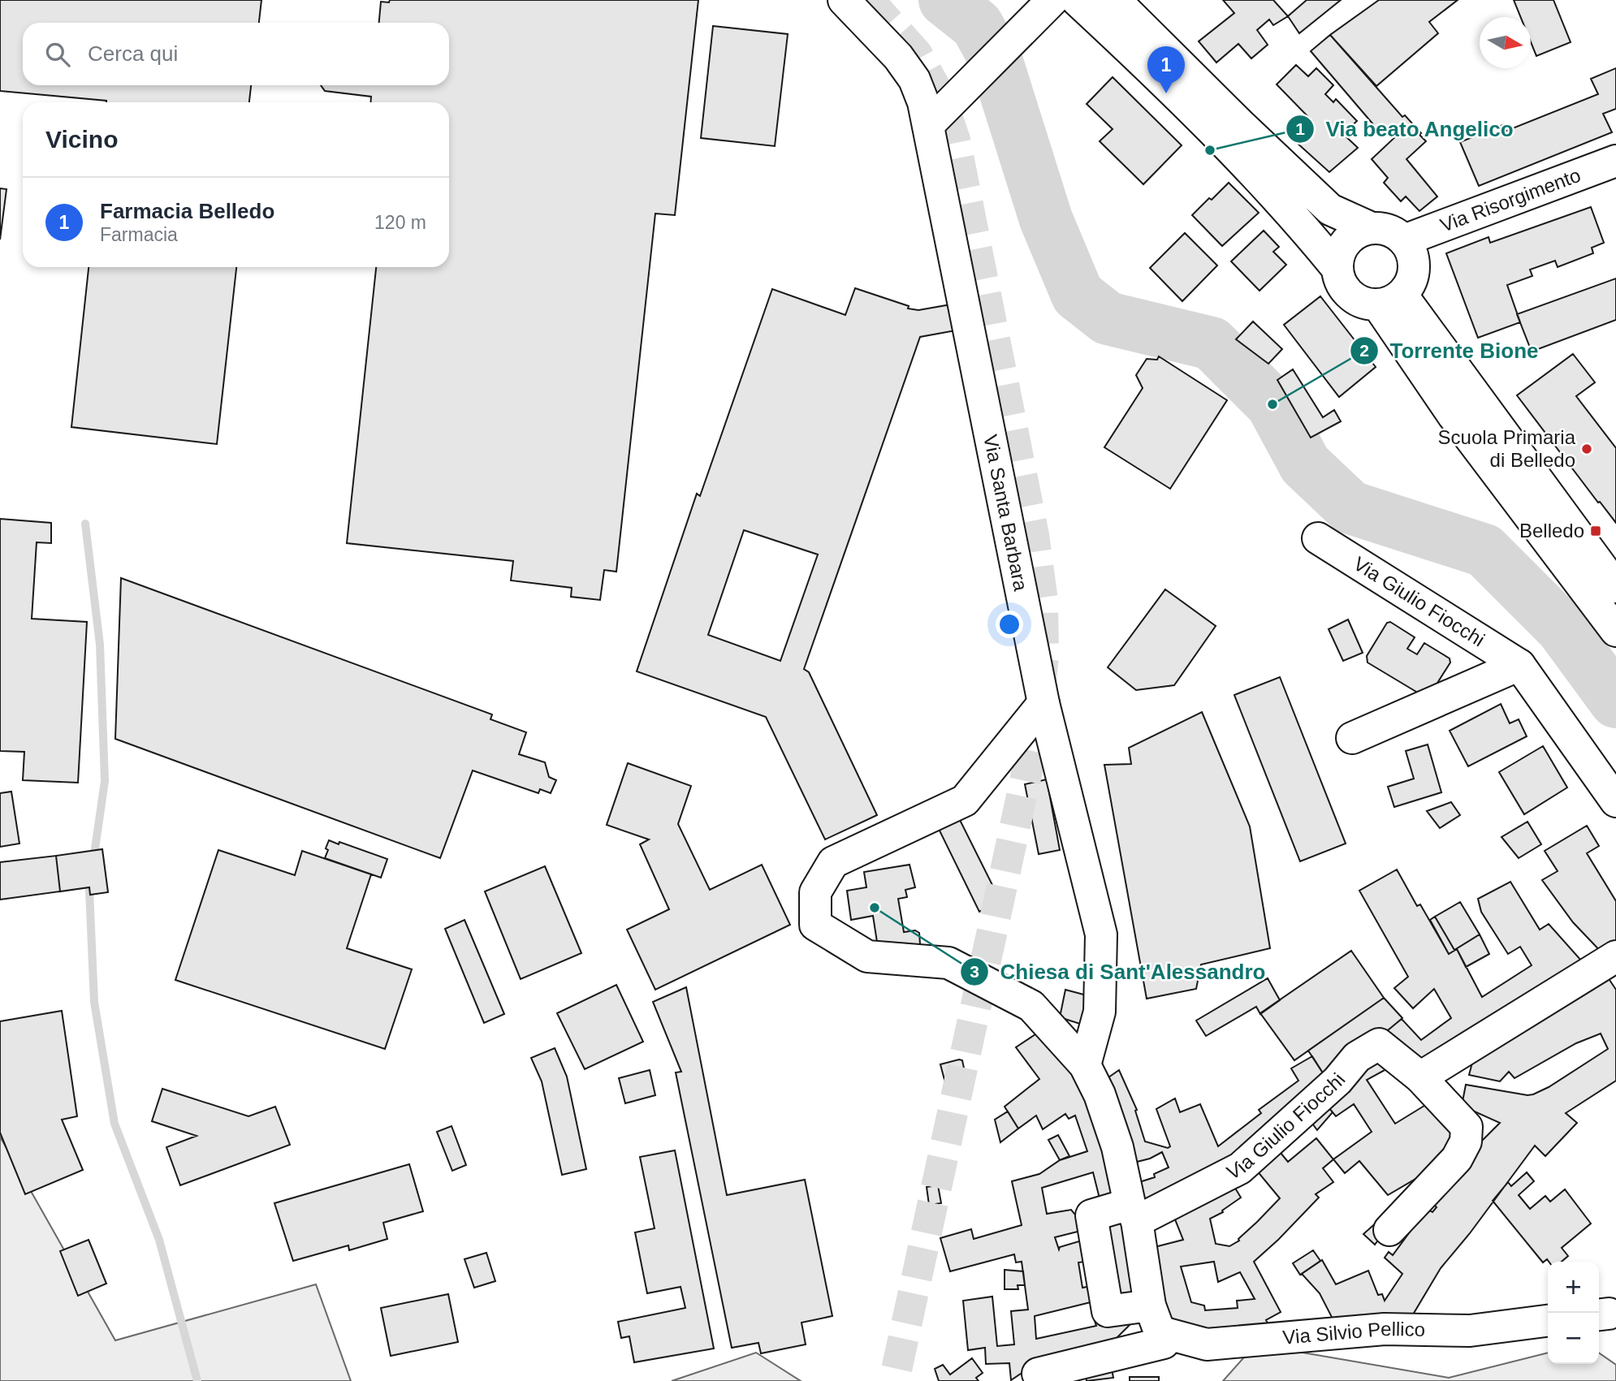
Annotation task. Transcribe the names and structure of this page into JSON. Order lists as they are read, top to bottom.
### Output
{
  "streets": {
    "street": [
      "Via Risorgimento",
      "Via Santa Barbara",
      "Via Giulio Fiocchi",
      "Via Silvio Pellico"
    ]
  },
  "crossings": [
    ["Via Giulio Fiocchi", "Via Silvio Pellico"]
  ],
  "places": {
    "other": [
      "Via beato Angelico",
      "Torrente Bione",
      "Scuola Primaria di Belledo",
      "Chiesa di Sant'Alessandro"
    ],
    "transit": ["Belledo"]
  },
  "north": "right",
  "page": {
    "search": "Cerca qui",
    "pins": "1",
    "heading": "Vicino",
    "list": [
      {
        "mark": "1",
        "name": "Farmacia Belledo",
        "note": "Farmacia",
        "value": "120 m"
      }
    ],
    "map_buttons": ["+", "−"]
  }
}
